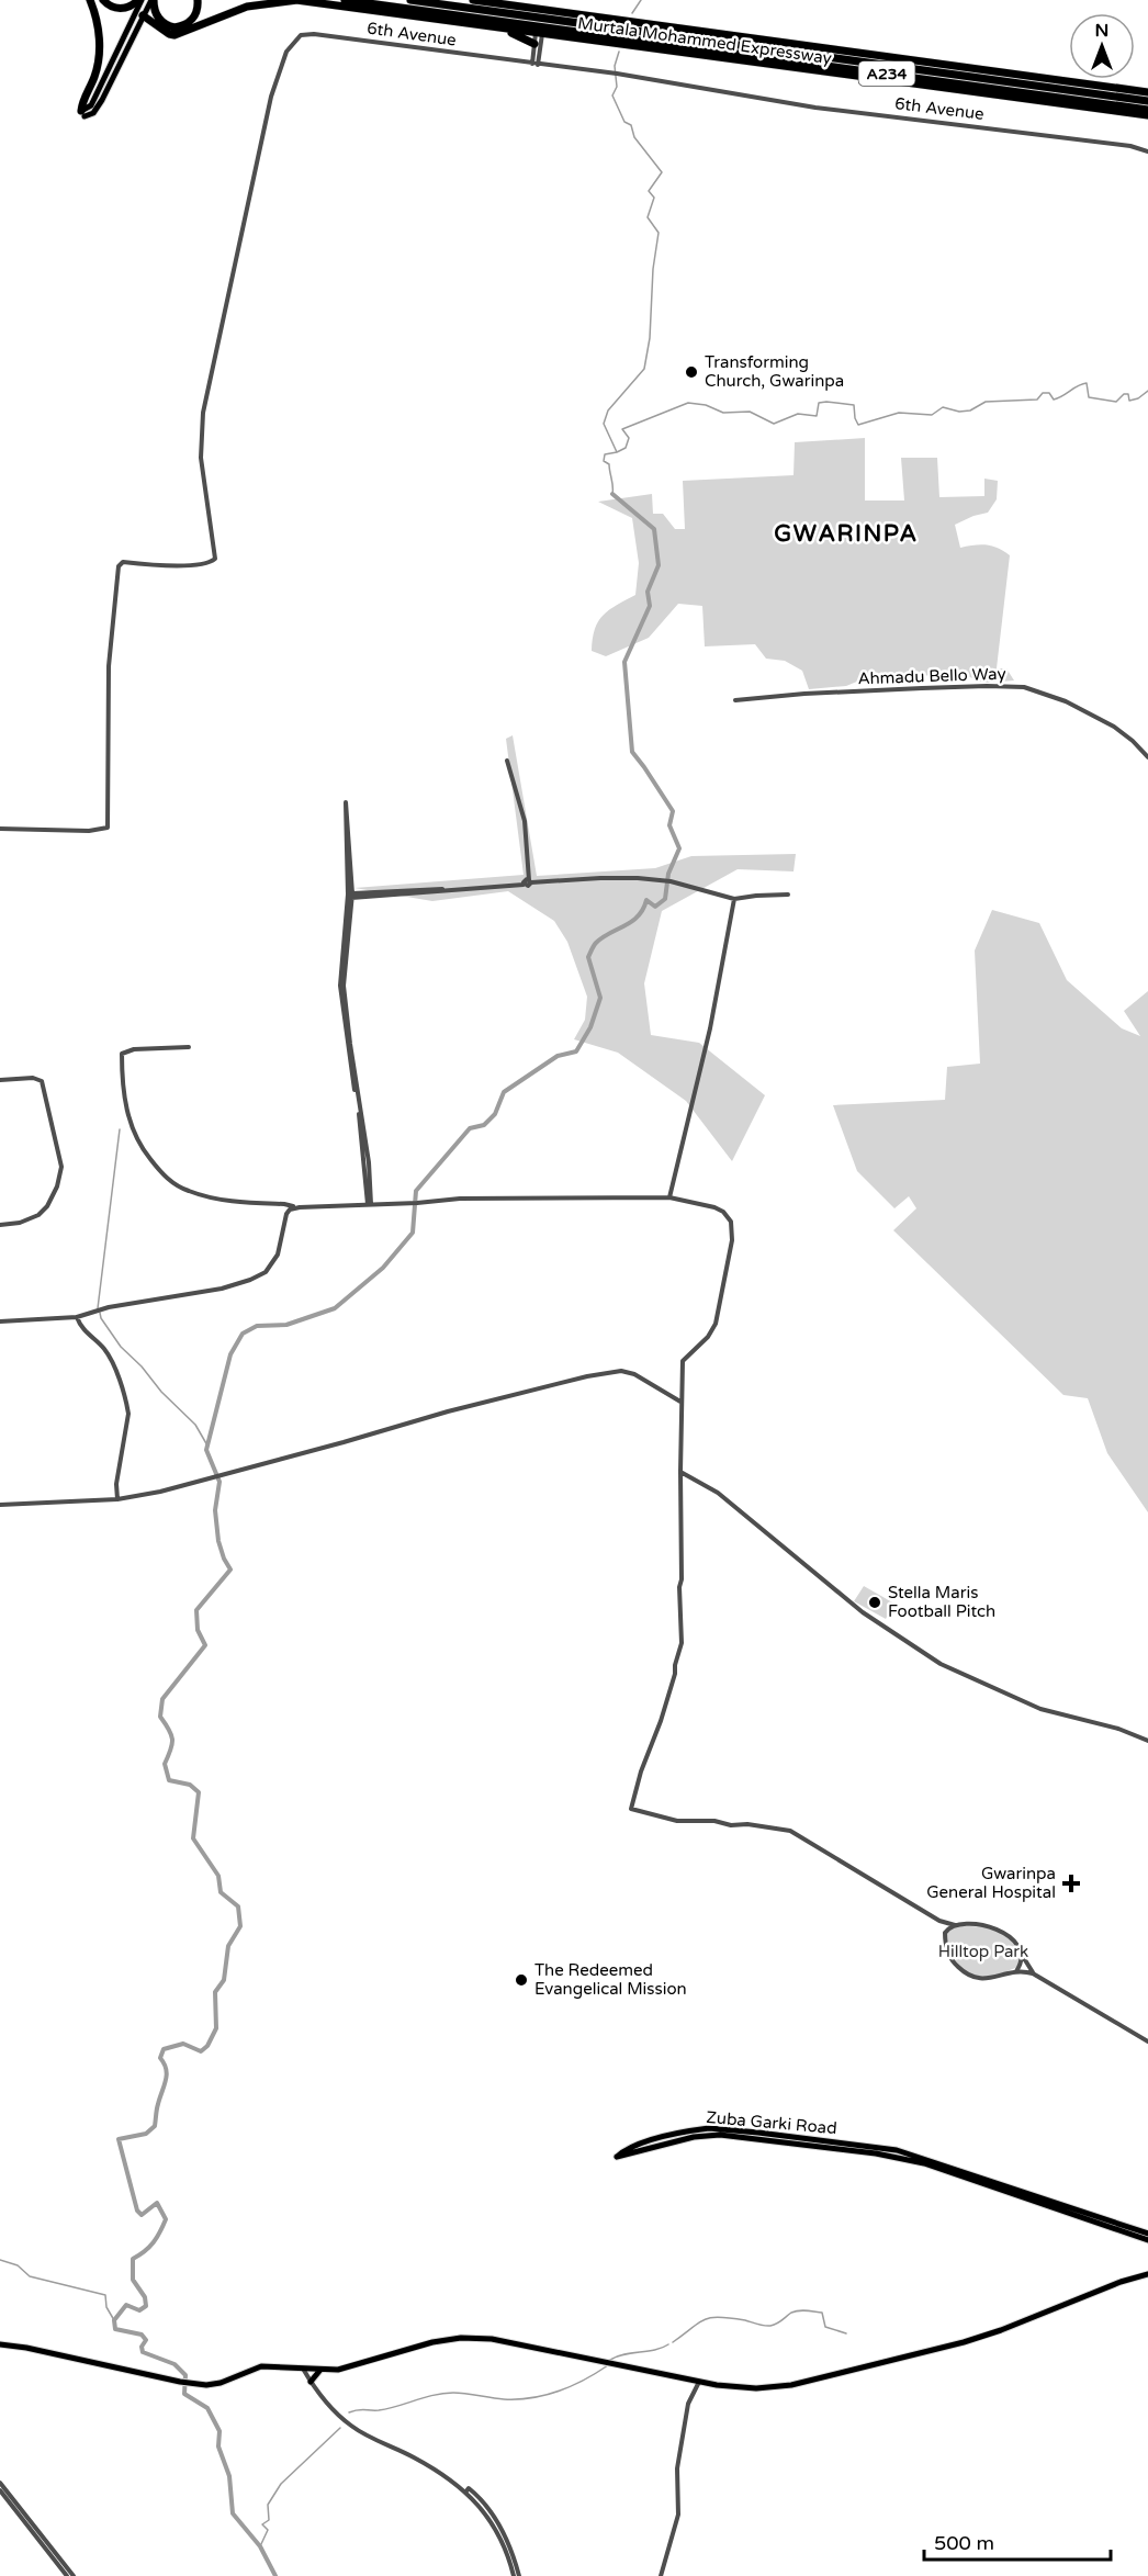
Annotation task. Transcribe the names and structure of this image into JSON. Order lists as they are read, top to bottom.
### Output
{
  "streets": {
    "highway": ["Murtala Mohammed Expressway", "A234"],
    "main road": ["Zuba Garki Road"],
    "street": ["6th Avenue", "Ahmadu Bello Way"]
  },
  "districts": ["GWARINPA"],
  "parks": ["Hilltop Park"],
  "places": {
    "other": ["Transforming Church, Gwarinpa", "Stella Maris Football Pitch", "The Redeemed Evangelical Mission"],
    "health": ["Gwarinpa General Hospital"]
  },
  "scale_bar": "500 m",
  "north": "top"
}
